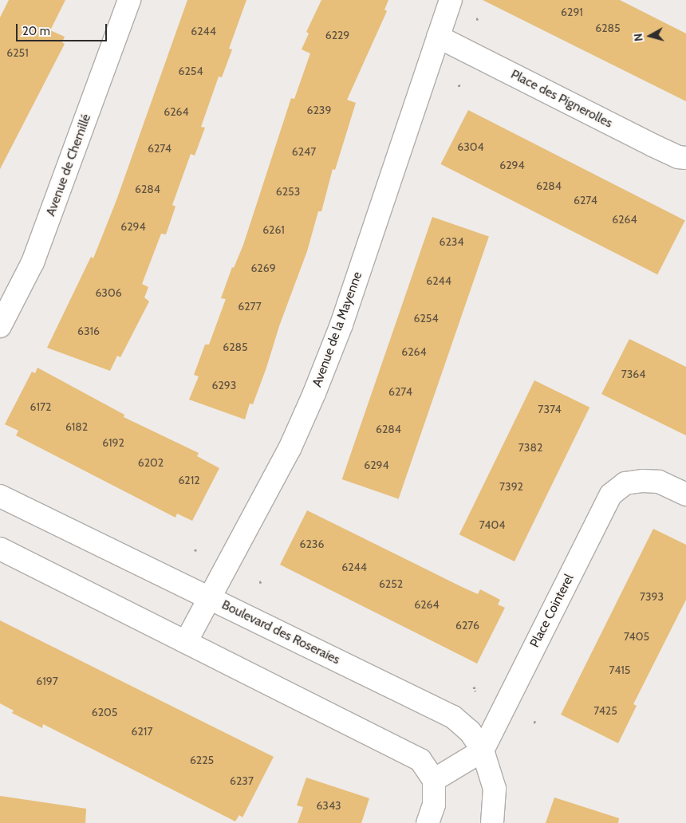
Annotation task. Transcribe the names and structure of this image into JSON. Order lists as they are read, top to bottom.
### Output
{
  "streets": {
    "street": [
      "Place des Pignerolles",
      "Avenue de Chemillé",
      "Avenue de la Mayenne",
      "Place Cointerel",
      "Boulevard des Roseraies"
    ]
  },
  "crossings": [
    ["Place des Pignerolles", "Avenue de la Mayenne"],
    ["Avenue de la Mayenne", "Boulevard des Roseraies"],
    ["Place Cointerel", "Boulevard des Roseraies"]
  ],
  "house_numbers": [
    "6291",
    "6285",
    "6244",
    "6229",
    "6251",
    "6254",
    "6239",
    "6264",
    "6304",
    "6274",
    "6247",
    "6294",
    "6284",
    "6284",
    "6253",
    "6274",
    "6264",
    "6294",
    "6261",
    "6234",
    "6269",
    "6244",
    "6306",
    "6277",
    "6254",
    "6316",
    "6285",
    "6264",
    "7364",
    "6293",
    "6274",
    "6172",
    "7374",
    "6182",
    "6284",
    "6192",
    "7382",
    "6202",
    "6294",
    "6212",
    "7392",
    "7404",
    "6236",
    "6244",
    "6252",
    "7393",
    "6264",
    "6276",
    "7405",
    "7415",
    "6197",
    "7425",
    "6205",
    "6217",
    "6225",
    "6237",
    "6343"
  ],
  "scale_bar": "20 m",
  "north": "left"
}
